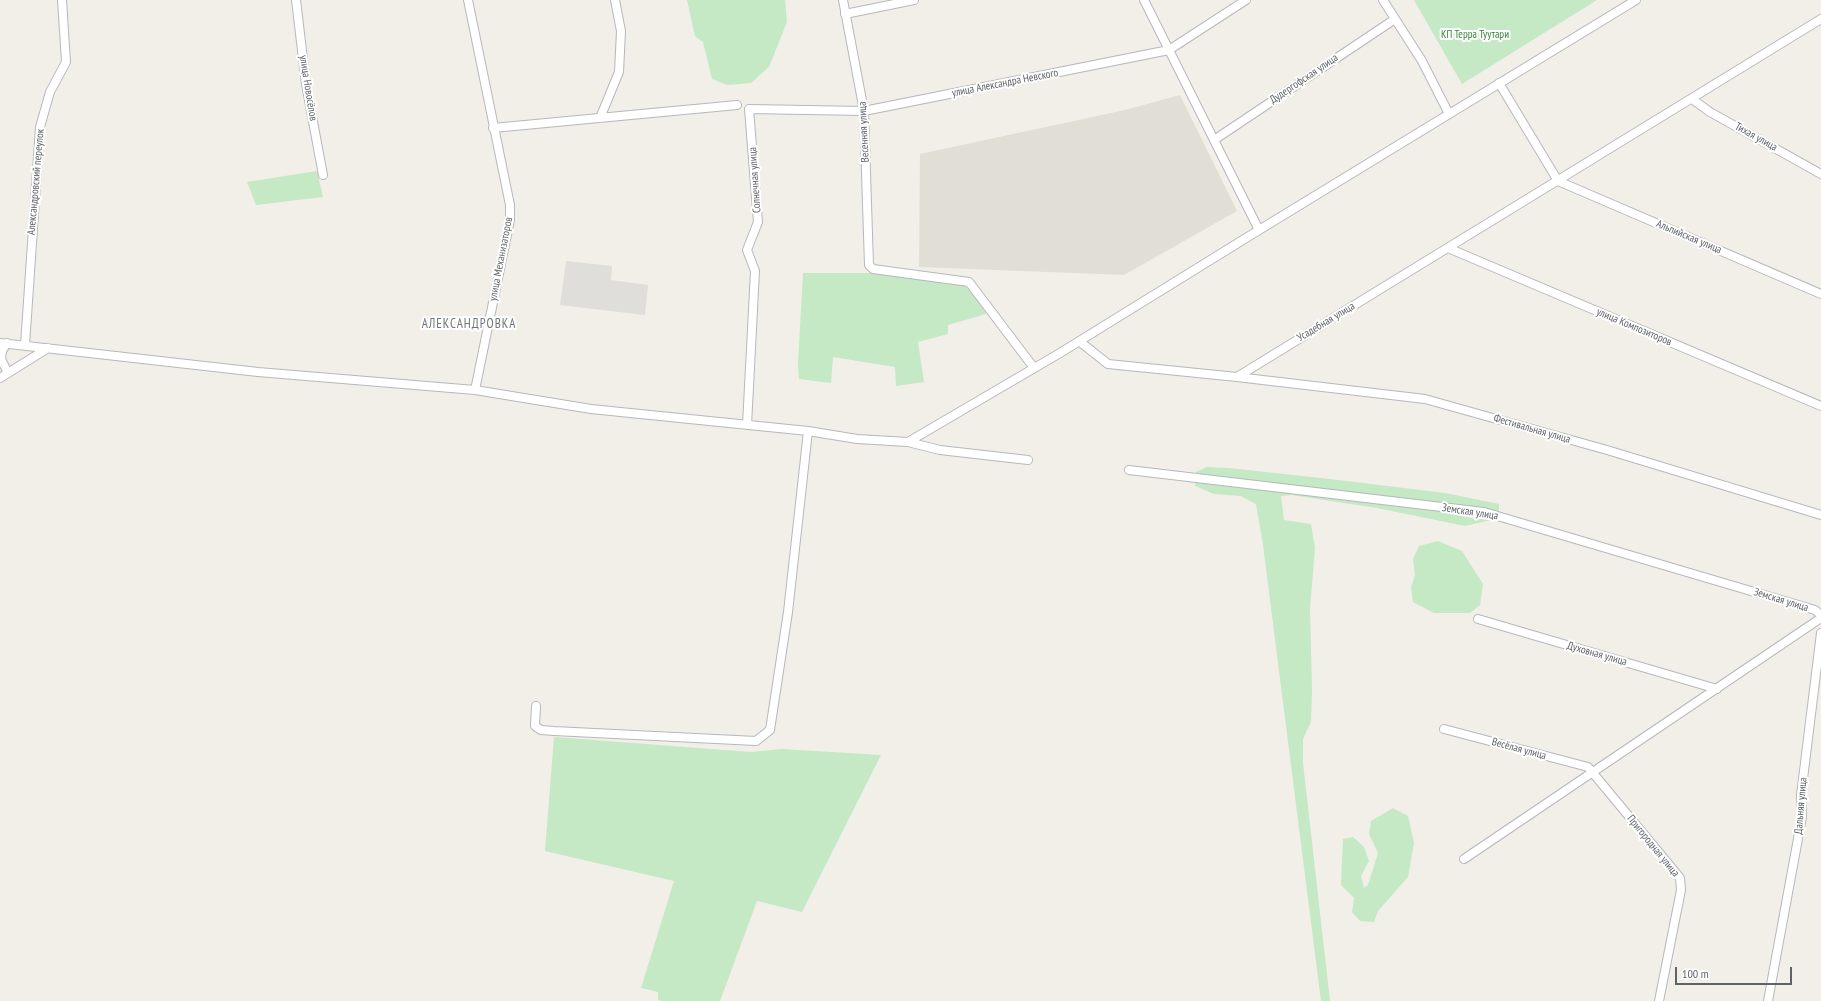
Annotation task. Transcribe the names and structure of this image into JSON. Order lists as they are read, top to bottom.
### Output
{
  "streets": {
    "street": [
      "Дудергофская улица",
      "улица Александра Невского",
      "улица Новосёлов",
      "Весенняя улица",
      "Тихая улица",
      "Солнечная улица",
      "Александровский переулок",
      "Альпийская улица",
      "улица Механизаторов",
      "Усадебная улица",
      "улица Композиторов",
      "Фестивальная улица",
      "Земская улица",
      "Духовная улица",
      "Весёлая улица",
      "Дальняя улица",
      "Пригородная улица"
    ]
  },
  "crossings": [
    ["улица Александра Невского", "Весенняя улица"],
    ["улица Александра Невского", "Солнечная улица"],
    ["Тихая улица", "Усадебная улица"],
    ["Альпийская улица", "Усадебная улица"],
    ["Усадебная улица", "улица Композиторов"],
    ["Усадебная улица", "Фестивальная улица"],
    ["Весёлая улица", "Пригородная улица"]
  ],
  "districts": ["АЛЕКСАНДРОВКА"],
  "parks": ["КП Терра Туутари"],
  "scale_bar": "100 m"
}
